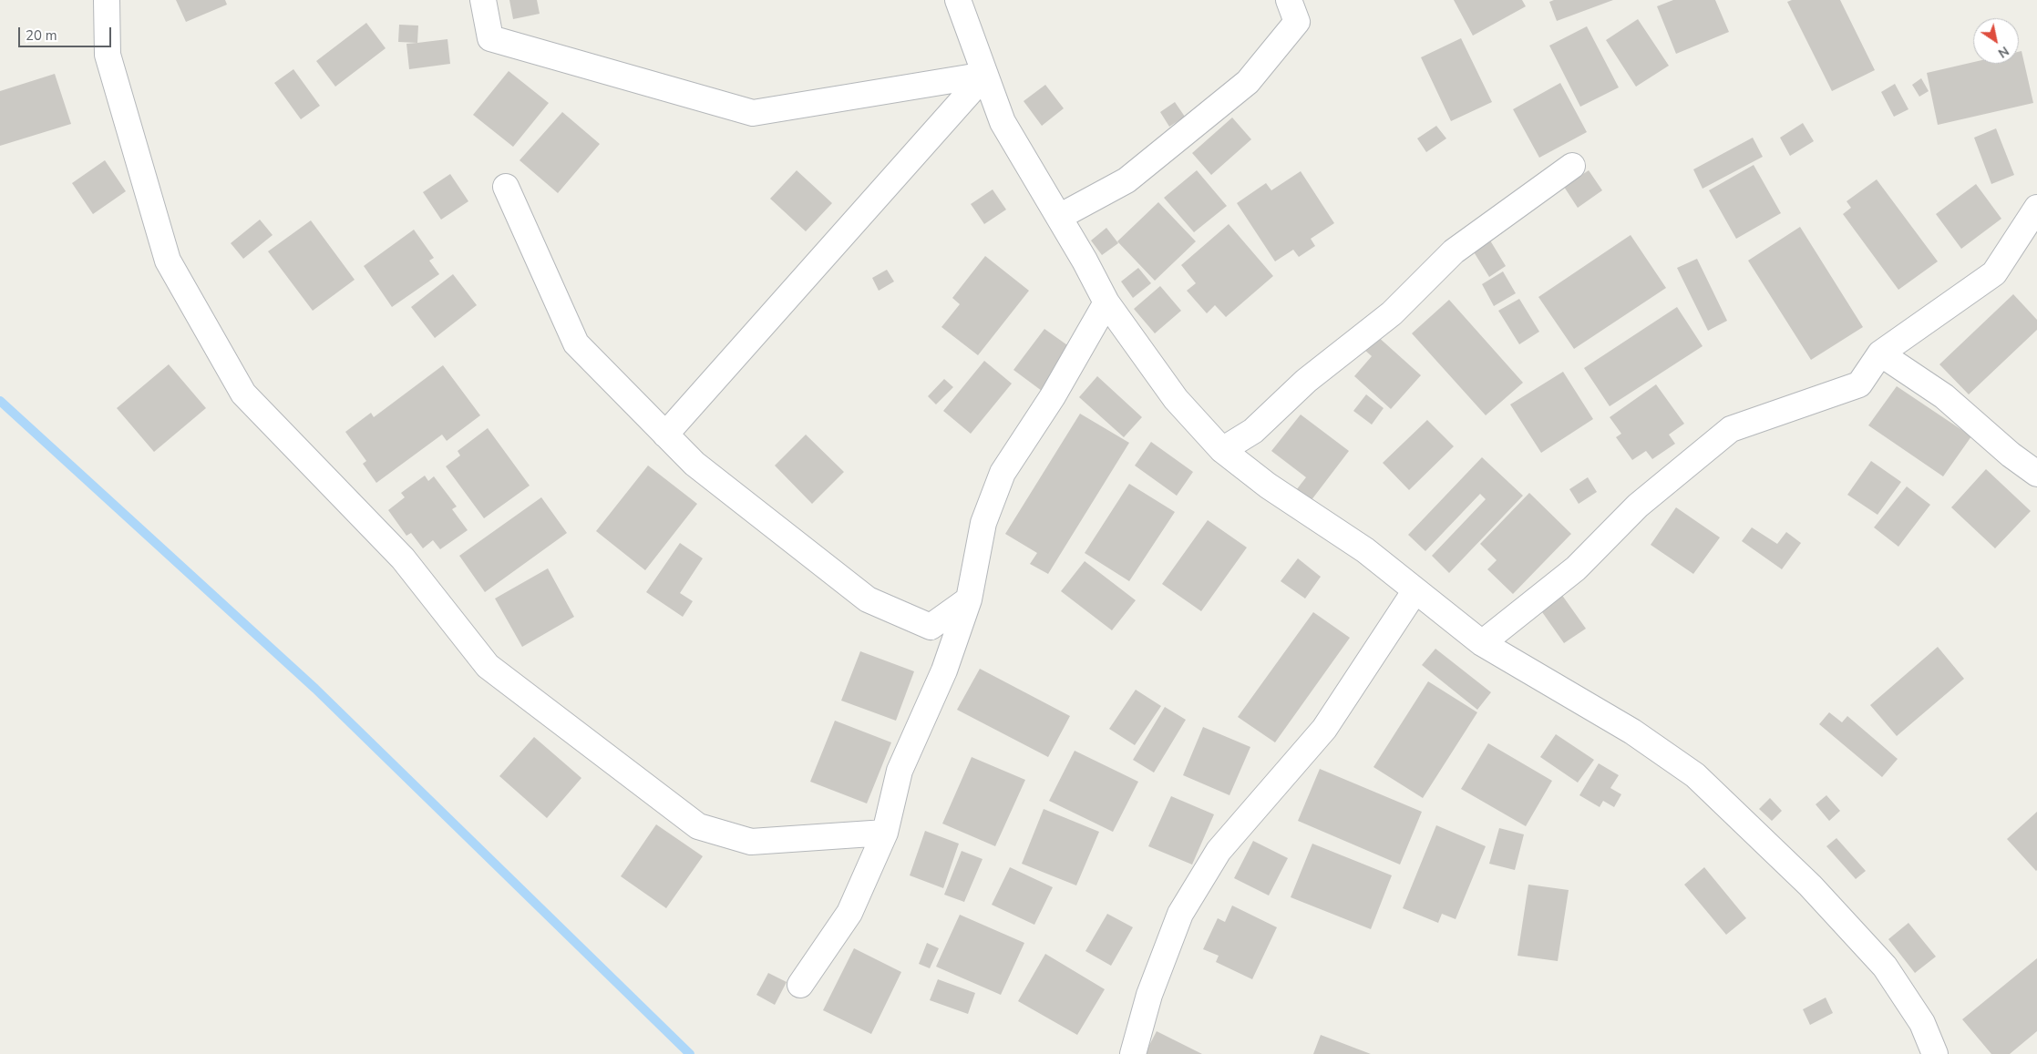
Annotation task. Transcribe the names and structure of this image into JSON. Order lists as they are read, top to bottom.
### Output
{
  "scale_bar": "20 m",
  "north": "bottom right"
}
